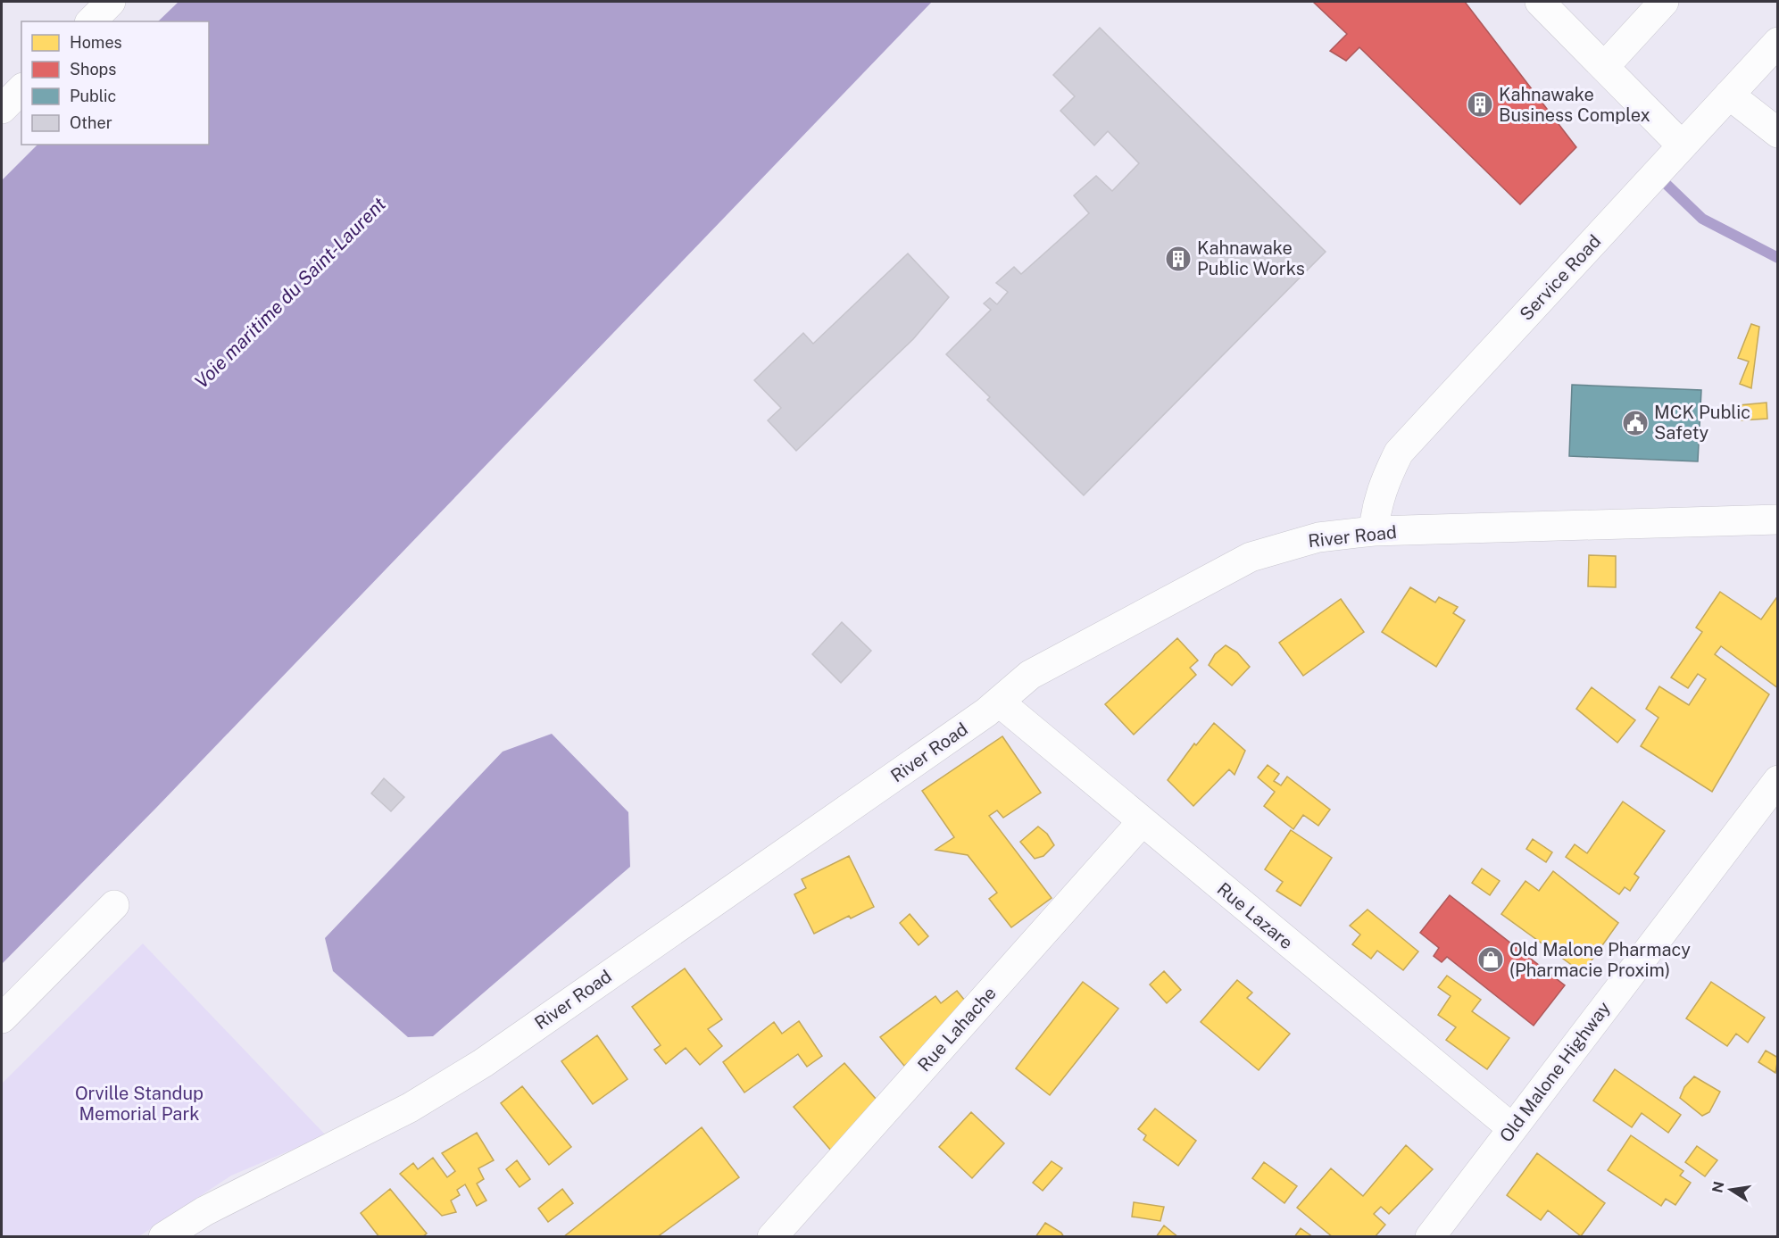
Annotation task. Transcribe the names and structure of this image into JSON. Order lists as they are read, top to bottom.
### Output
{
  "streets": {
    "street": [
      "Service Road",
      "River Road",
      "Rue Lazare",
      "Rue Lahache",
      "Old Malone Highway"
    ]
  },
  "crossings": [
    ["Service Road", "River Road"],
    ["River Road", "Rue Lazare"],
    ["Rue Lazare", "Rue Lahache"],
    ["Rue Lazare", "Old Malone Highway"]
  ],
  "water": ["Voie maritime du Saint-Laurent"],
  "parks": ["Orville Standup Memorial Park"],
  "places": {
    "building": ["Kahnawake Business Complex", "Kahnawake Public Works"],
    "public building": ["MCK Public Safety"],
    "shop": ["Old Malone Pharmacy (Pharmacie Proxim)"]
  },
  "legend": [
    "Homes",
    "Shops",
    "Public",
    "Other"
  ],
  "north": "left"
}
